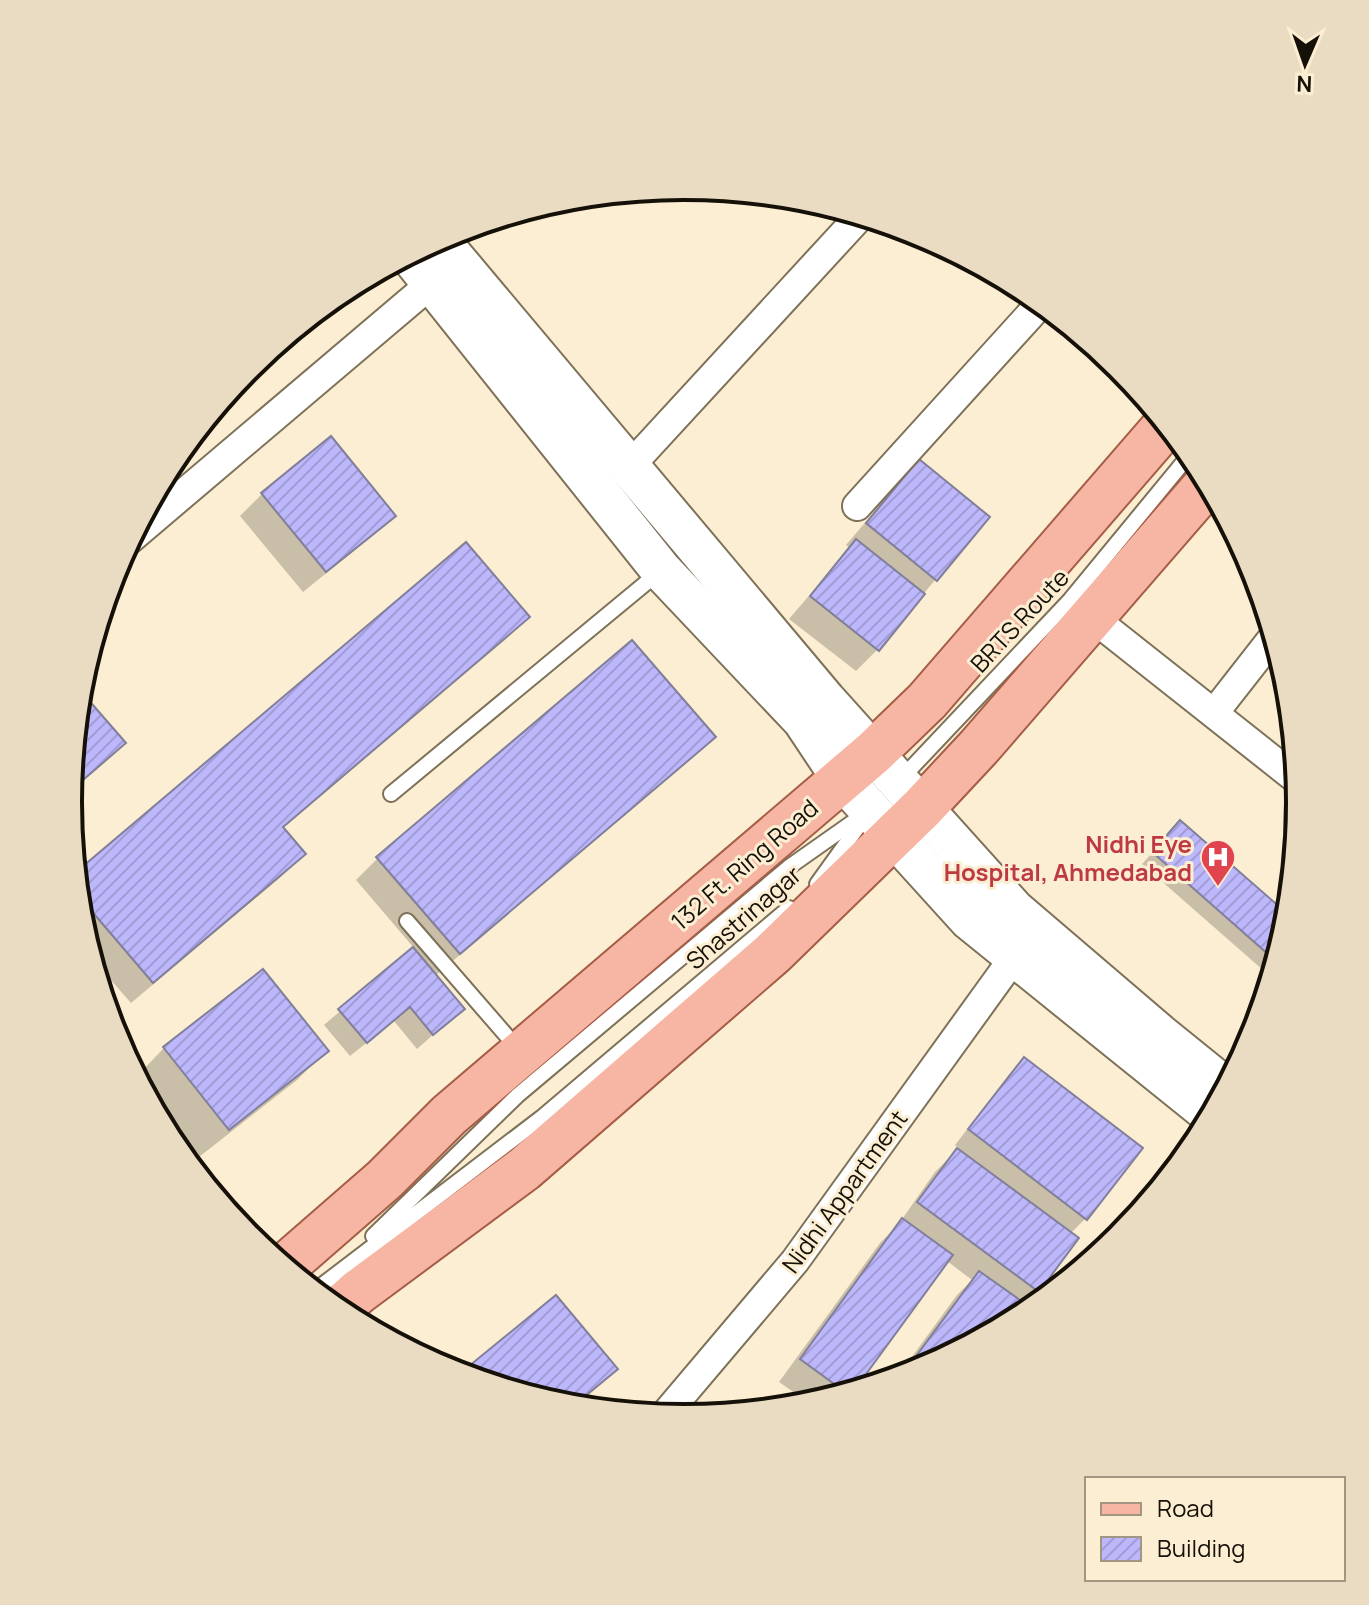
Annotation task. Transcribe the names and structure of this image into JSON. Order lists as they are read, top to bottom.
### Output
{
  "streets": {
    "main road": ["132 Ft. Ring Road"],
    "street": ["Nidhi Appartment"],
    "lane": ["BRTS Route", "Shastrinagar"]
  },
  "crossings": [
    ["BRTS Route", "132 Ft. Ring Road"],
    ["BRTS Route", "Shastrinagar"],
    ["132 Ft. Ring Road", "Shastrinagar"]
  ],
  "places": {
    "hospital": ["Nidhi Eye Hospital, Ahmedabad"]
  },
  "legend": ["Road", "Building"],
  "north": "bottom"
}
